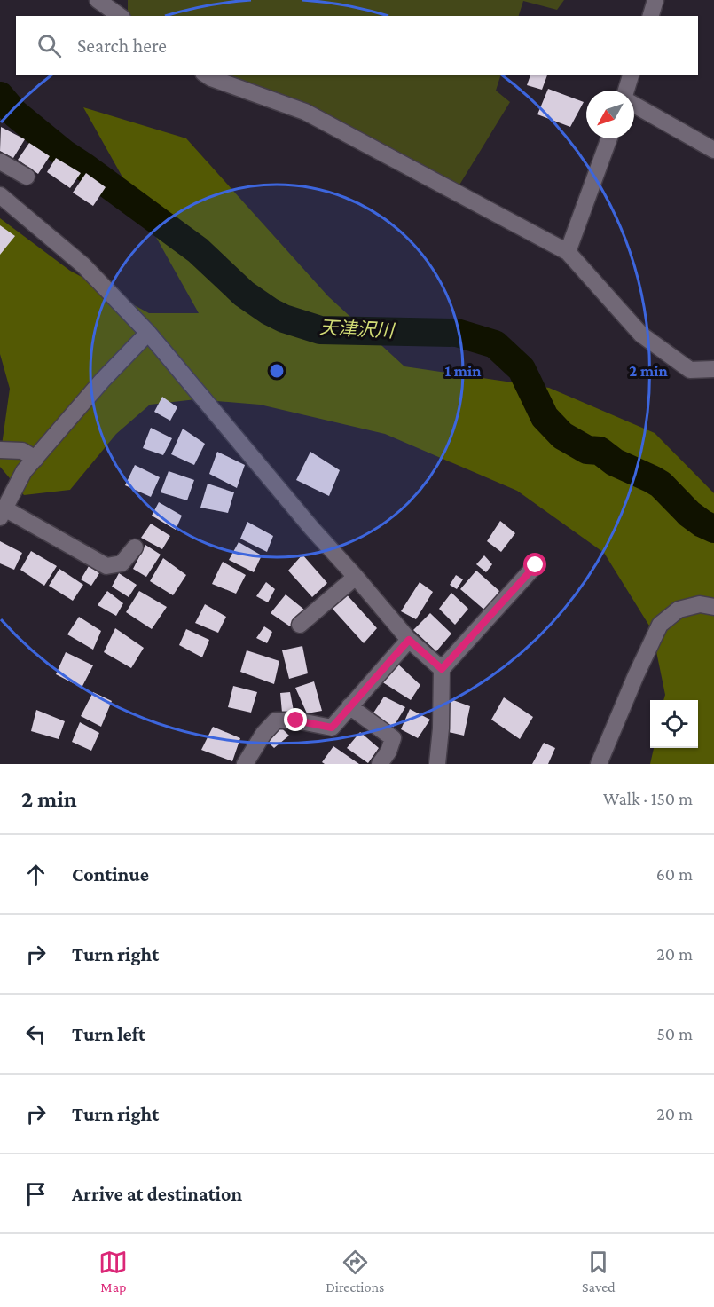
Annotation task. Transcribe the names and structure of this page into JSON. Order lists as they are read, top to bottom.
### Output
{
  "water": ["天津沢川"],
  "north": "bottom left",
  "page": {
    "search": "Search here",
    "heading": ["2 min", "Walk · 150 m"],
    "list": [
      ["Continue", "60 m"],
      ["Turn right", "20 m"],
      ["Turn left", "50 m"],
      ["Turn right", "20 m"],
      "Arrive at destination"
    ],
    "nav": ["Map", "Directions", "Saved"]
  },
  "rings": ["1 min", "2 min"]
}
